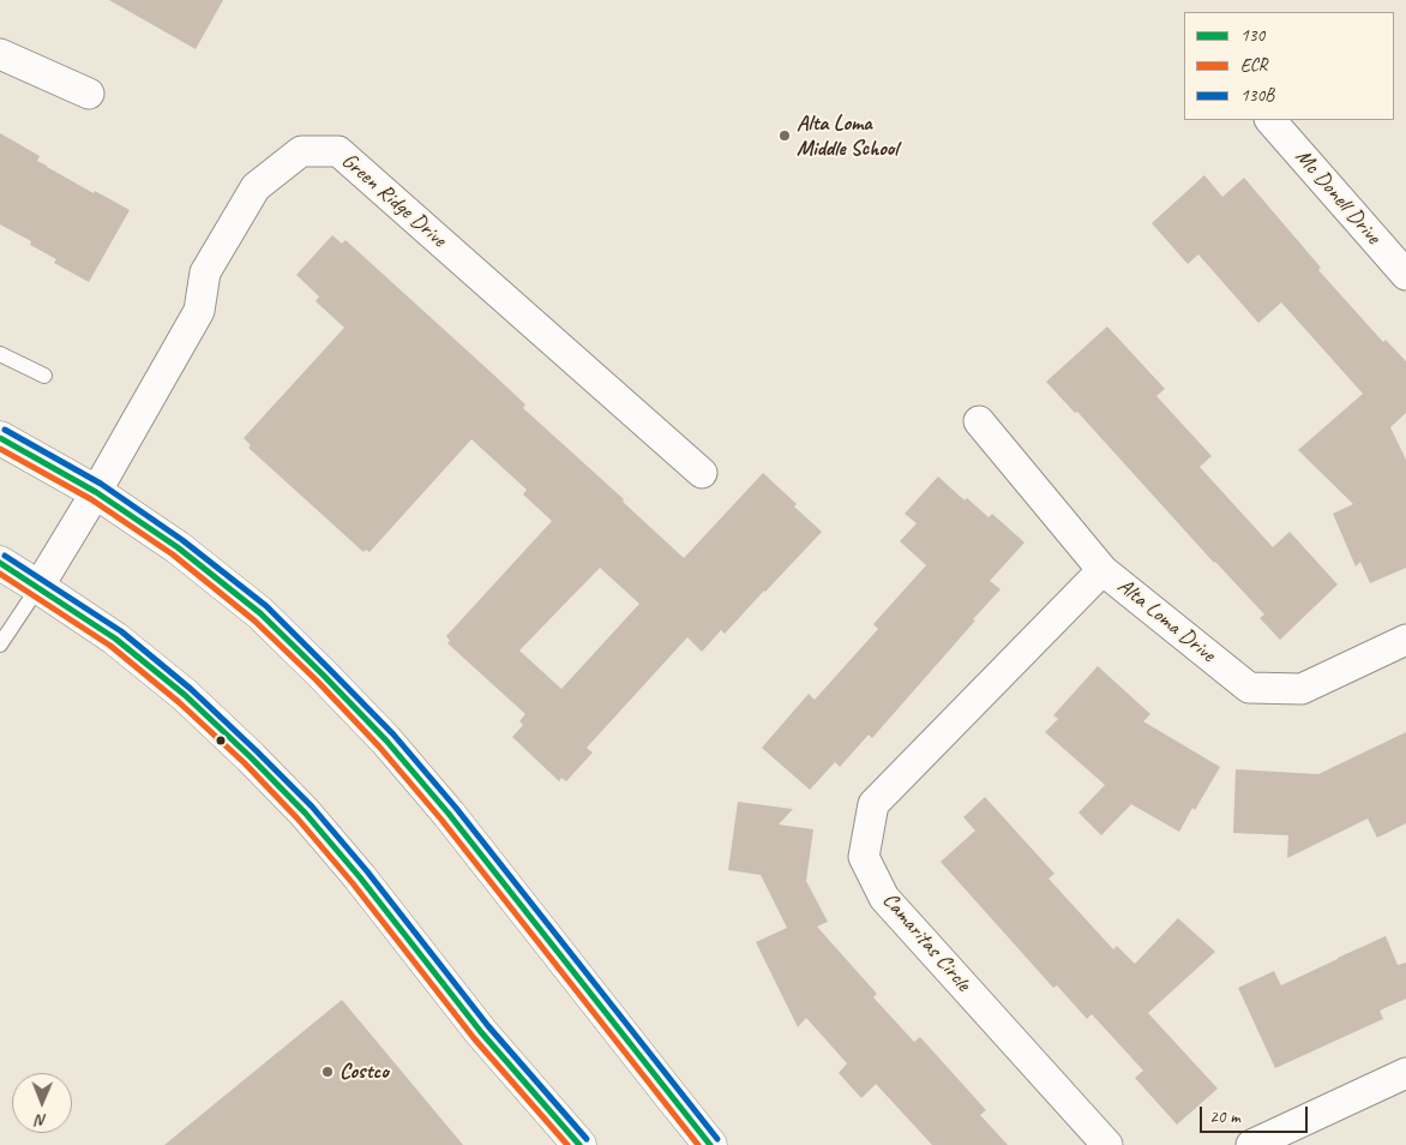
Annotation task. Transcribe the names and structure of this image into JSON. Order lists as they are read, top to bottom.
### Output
{
  "streets": {
    "street": [
      "Mc Donell Drive",
      "Green Ridge Drive",
      "Alta Loma Drive",
      "Camaritas Circle"
    ]
  },
  "crossings": [
    ["Alta Loma Drive", "Camaritas Circle"]
  ],
  "places": ["Alta Loma Middle School", "Costco"],
  "lines": ["transit line 130B", "transit line 130", "transit line ECR"],
  "legend": ["130", "ECR", "130B"],
  "scale_bar": "20 m",
  "north": "bottom"
}
